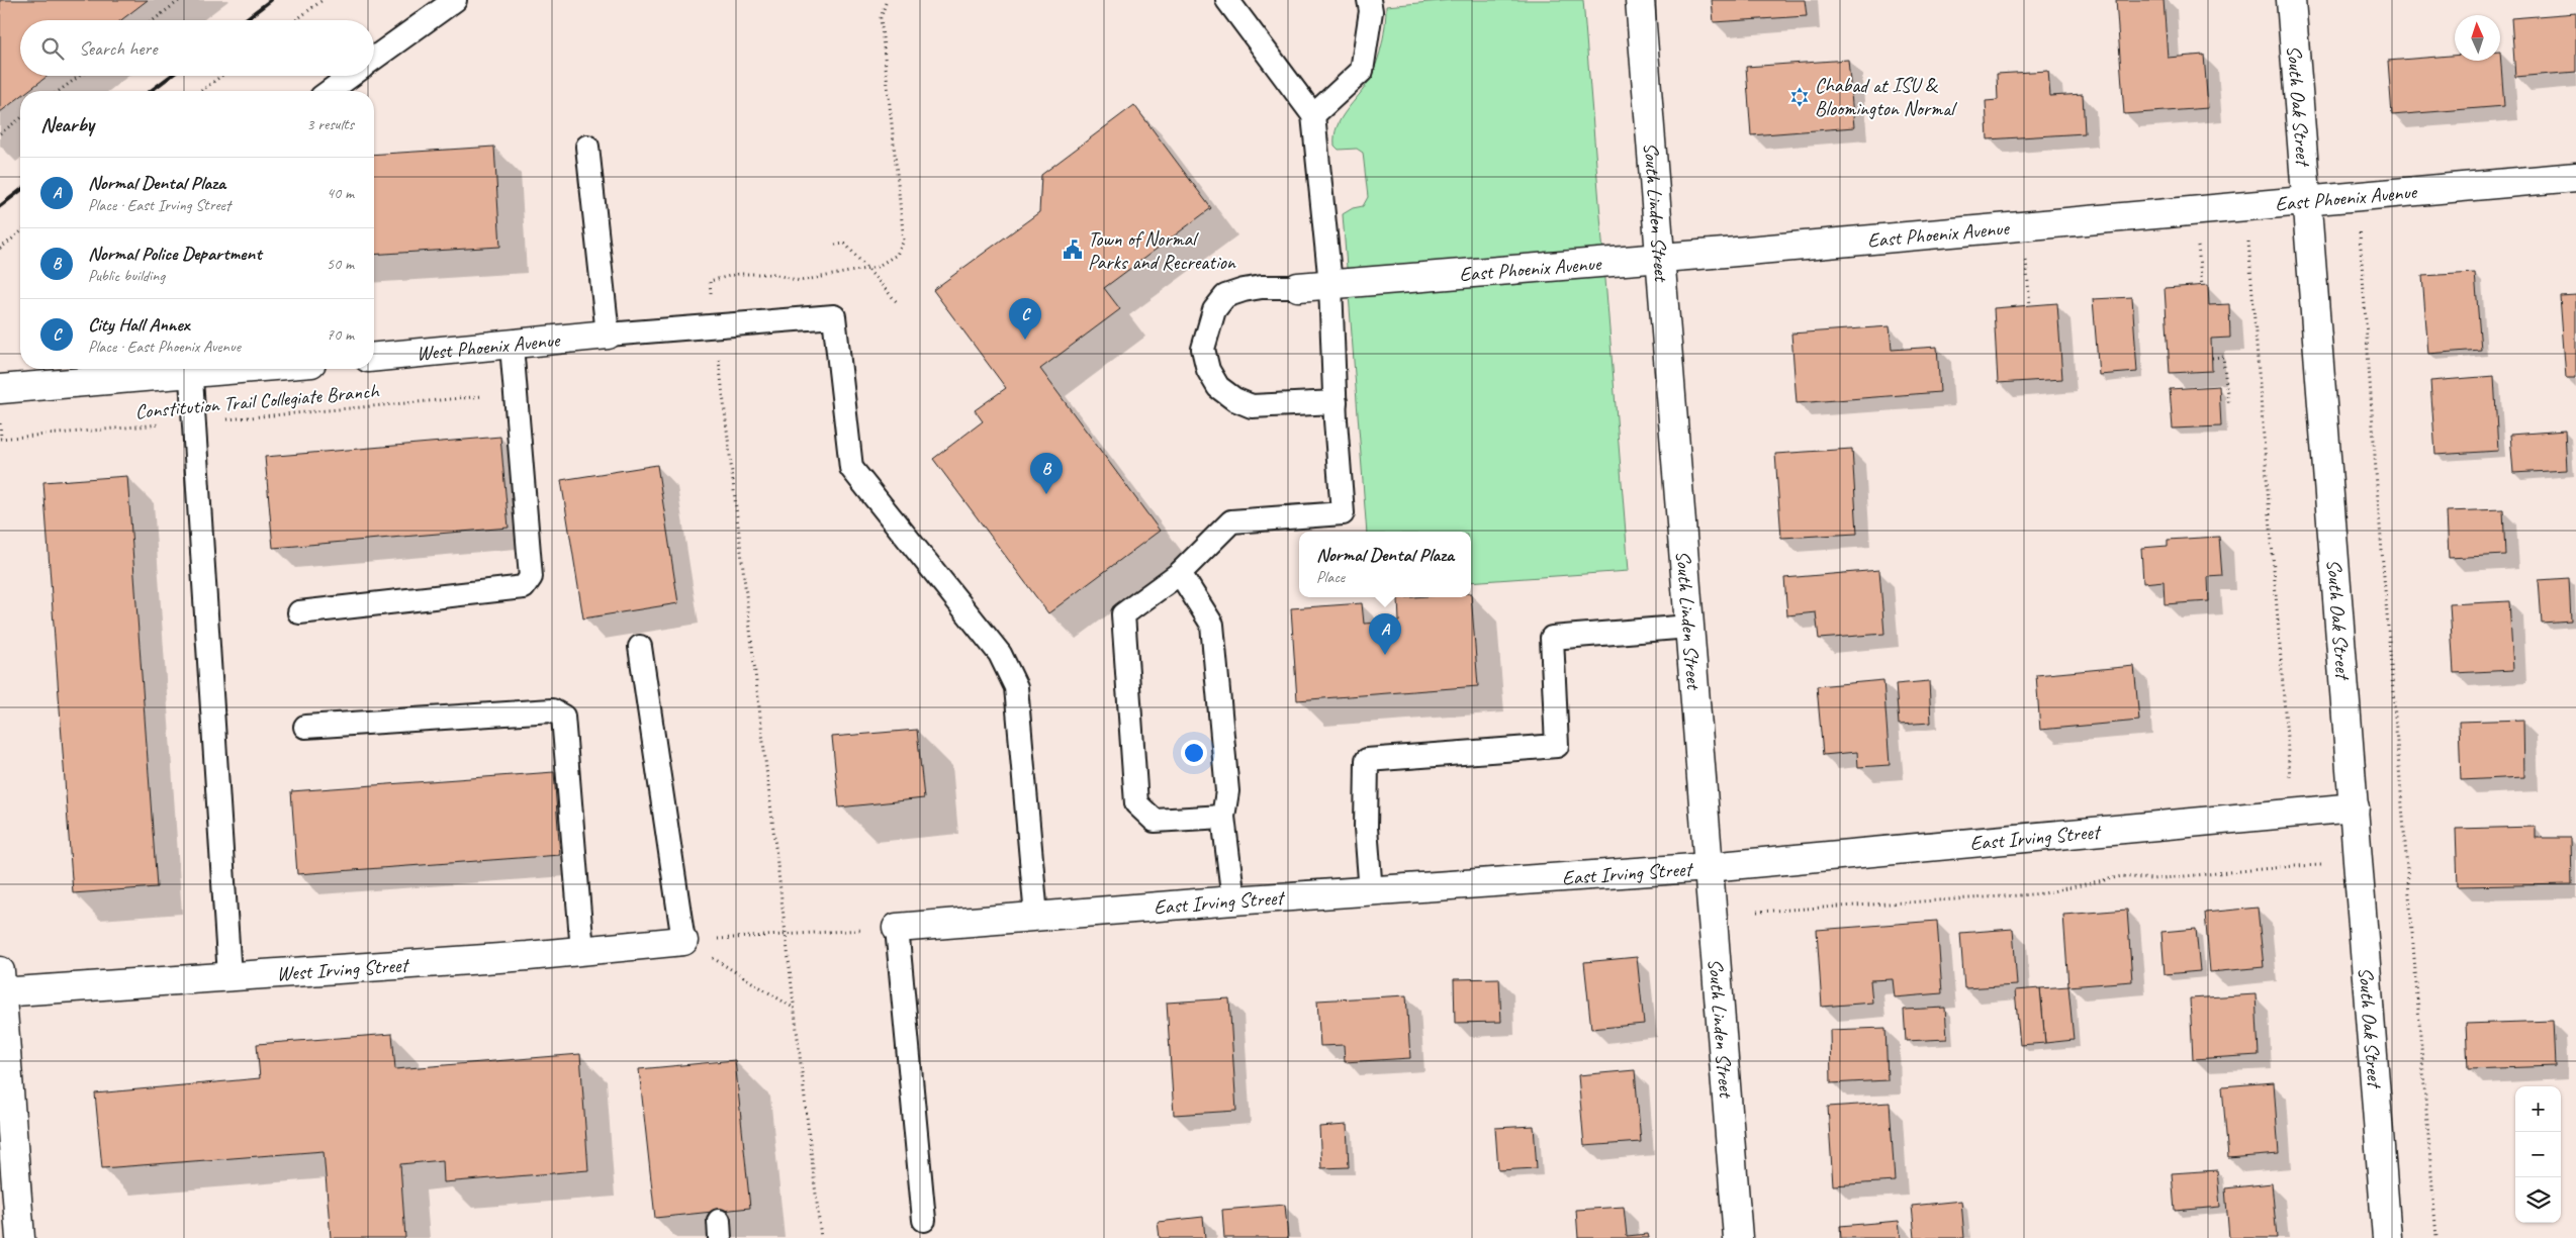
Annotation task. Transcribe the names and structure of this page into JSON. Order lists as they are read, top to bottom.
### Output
{
  "streets": {
    "street": [
      "South Oak Street",
      "East Phoenix Avenue",
      "South Linden Street",
      "West Phoenix Avenue",
      "East Irving Street",
      "West Irving Street"
    ],
    "path": ["Constitution Trail Collegiate Branch"]
  },
  "crossings": [
    ["South Oak Street", "East Phoenix Avenue"],
    ["South Oak Street", "East Irving Street"],
    ["East Phoenix Avenue", "South Linden Street"],
    ["South Linden Street", "East Irving Street"]
  ],
  "places": {
    "synagogue": ["Chabad at ISU & Bloomington Normal"],
    "public building": ["Town of Normal Parks and Recreation"]
  },
  "north": "top",
  "page": {
    "search": "Search here",
    "heading": ["Nearby", "3 results"],
    "list": [
      {
        "mark": "A",
        "name": "Normal Dental Plaza",
        "note": "Place · East Irving Street",
        "value": "40 m"
      },
      {
        "mark": "B",
        "name": "Normal Police Department",
        "note": "Public building",
        "value": "50 m"
      },
      {
        "mark": "C",
        "name": "City Hall Annex",
        "note": "Place · East Phoenix Avenue",
        "value": "70 m"
      }
    ],
    "pins": ["C", "B", "A"],
    "popup": ["Normal Dental Plaza", "Place"],
    "map_buttons": ["+", "−"]
  }
}
